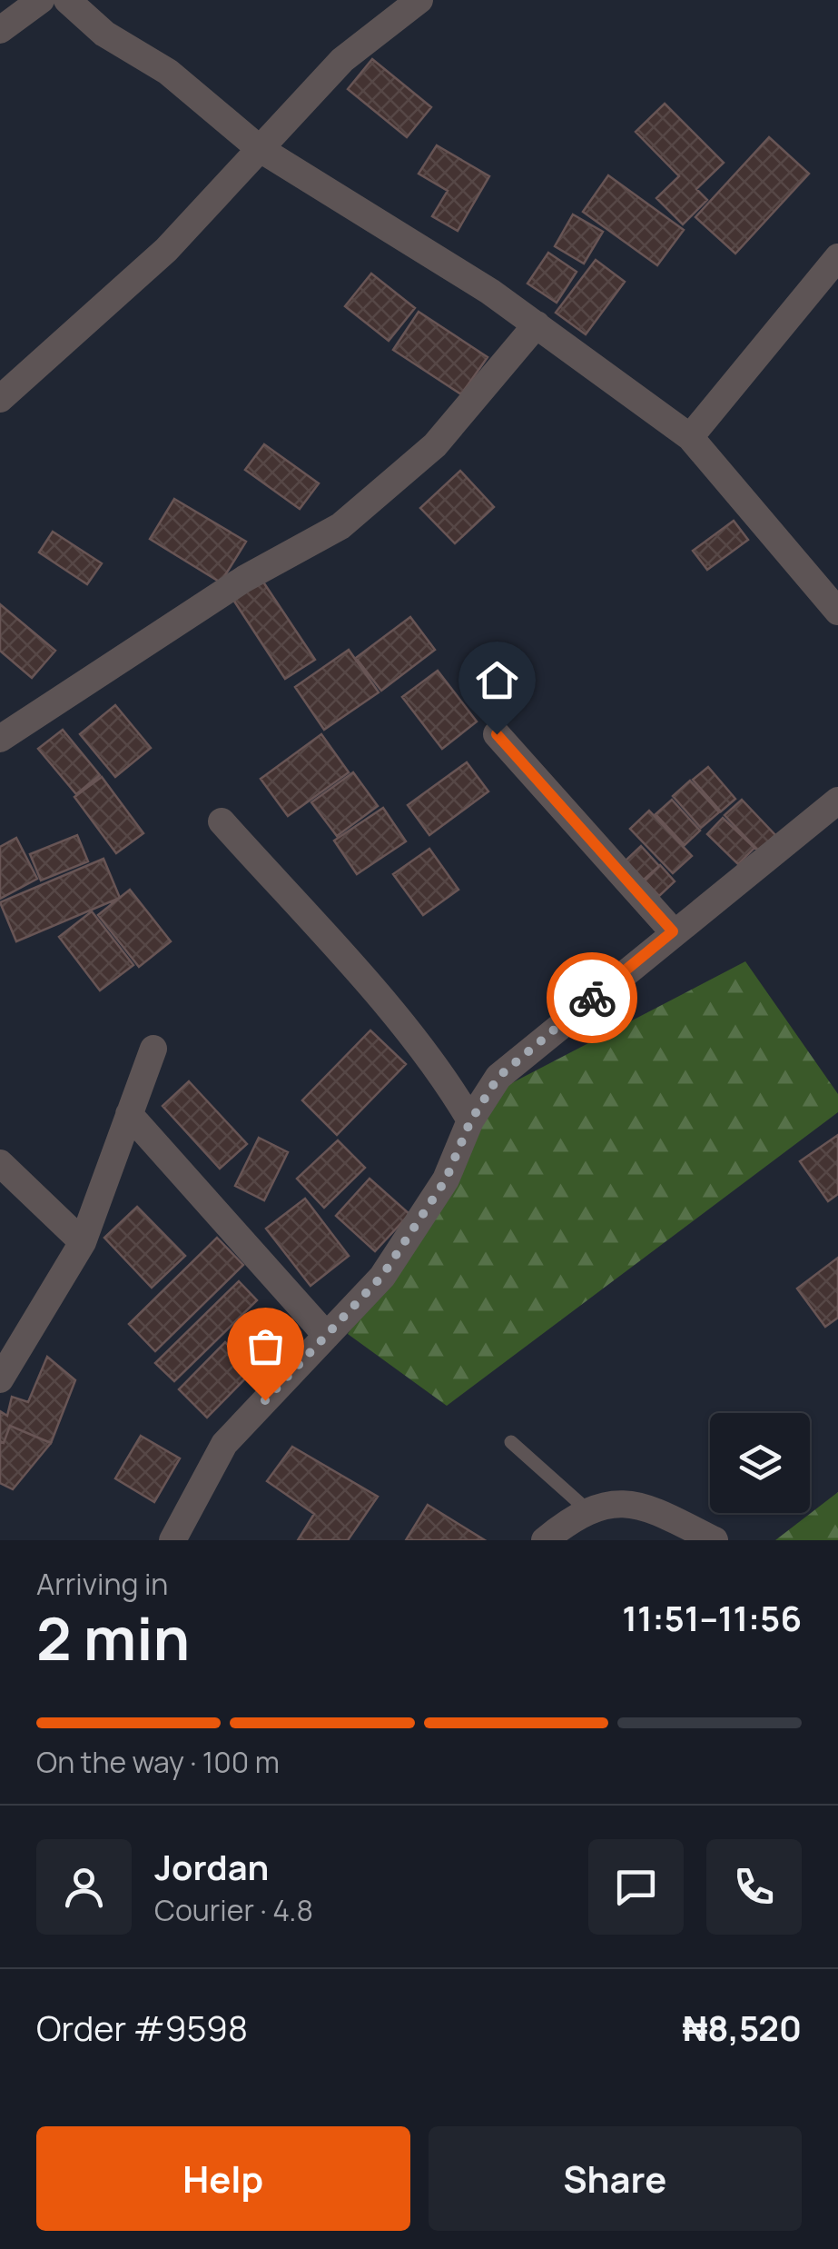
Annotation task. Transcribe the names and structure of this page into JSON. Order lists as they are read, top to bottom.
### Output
{
  "page": {
    "heading": ["2 min", "Arriving in", "11:51–11:56"],
    "panel": [
      "Jordan",
      "Courier · 4.8",
      "Order #9598",
      "₦8,520"
    ],
    "bar": "On the way · 100 m",
    "buttons": ["Help", "Share"]
  }
}
